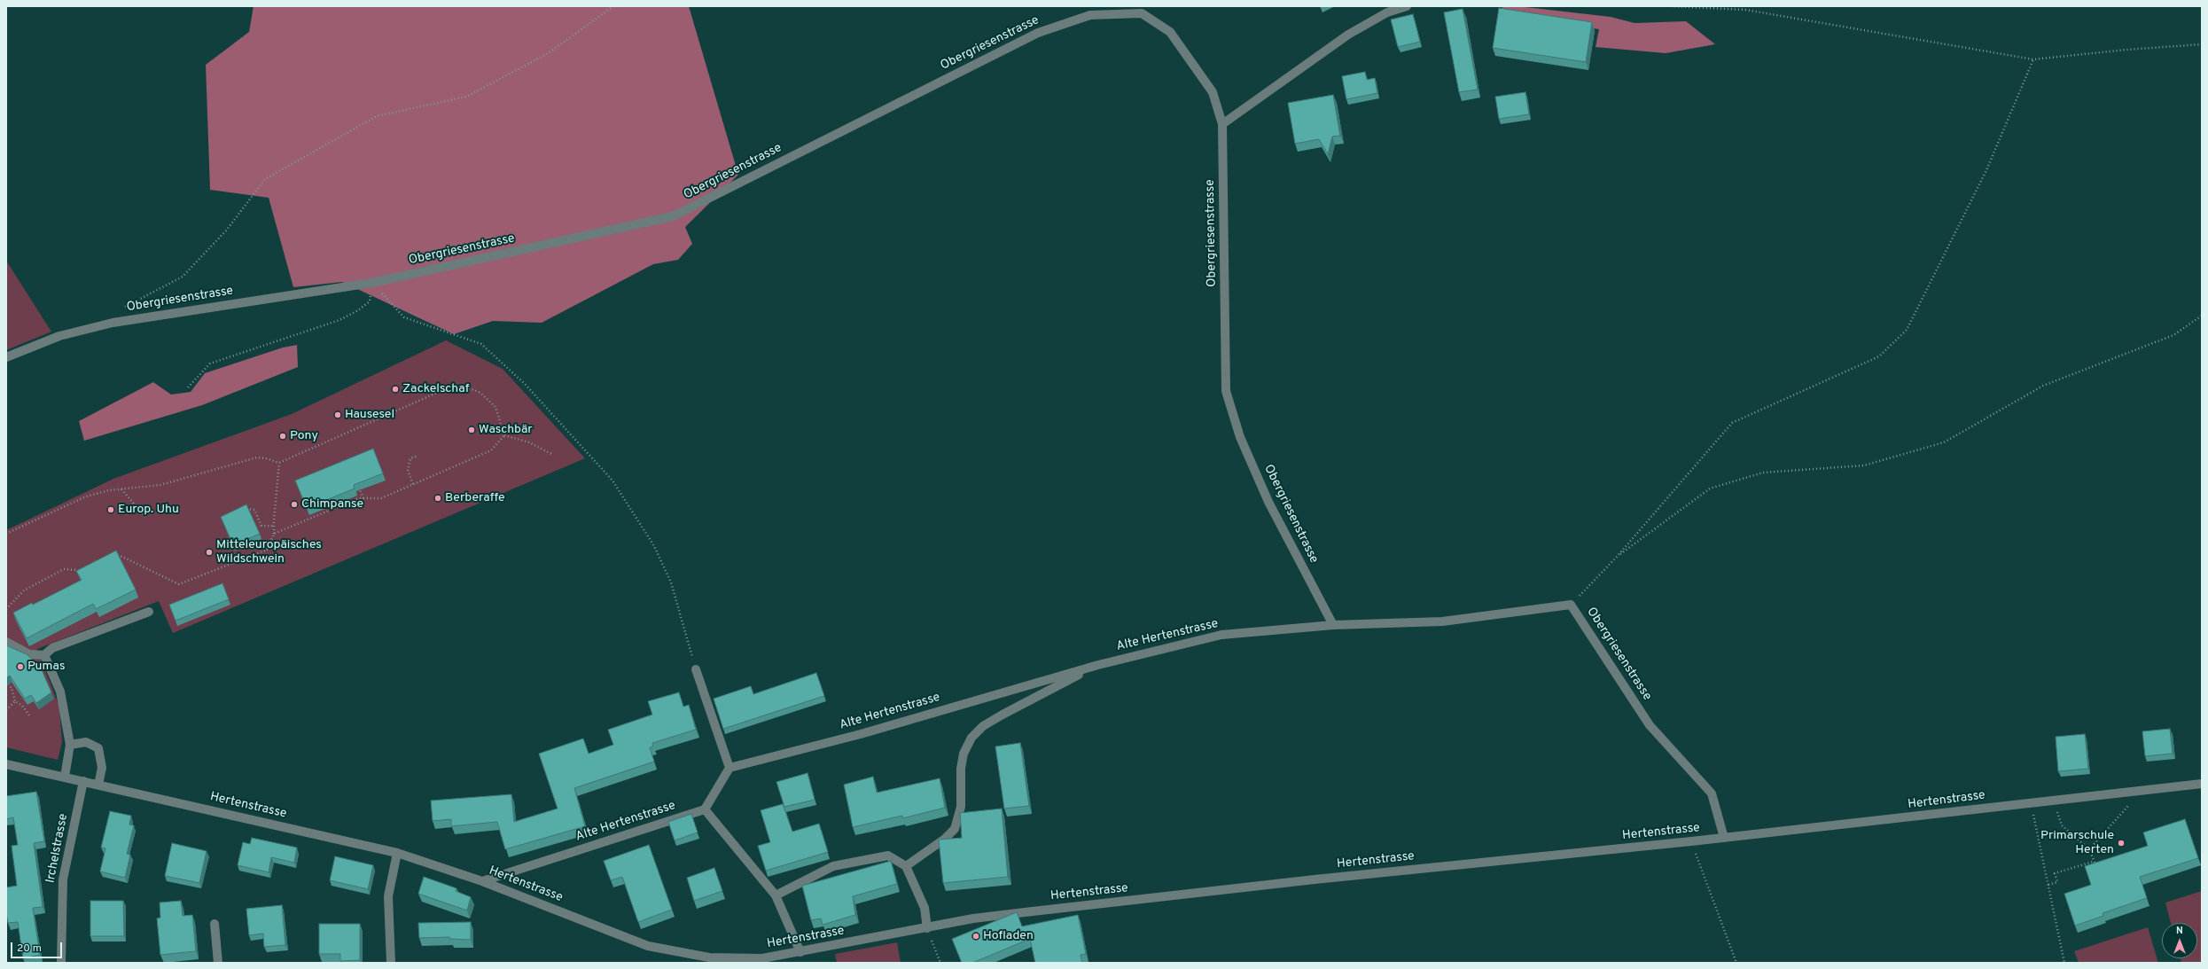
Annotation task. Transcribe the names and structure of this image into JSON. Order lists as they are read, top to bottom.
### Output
{
  "streets": {
    "street": [
      "Obergriesenstrasse",
      "Alte Hertenstrasse",
      "Hertenstrasse",
      "Irchelstrasse"
    ]
  },
  "crossings": [
    ["Obergriesenstrasse", "Alte Hertenstrasse"],
    ["Obergriesenstrasse", "Hertenstrasse"],
    ["Alte Hertenstrasse", "Hertenstrasse"],
    ["Hertenstrasse", "Irchelstrasse"]
  ],
  "places": [
    "Zackelschaf",
    "Hausesel",
    "Waschbär",
    "Pony",
    "Berberaffe",
    "Chimpanse",
    "Europ. Uhu",
    "Mitteleuropäisches Wildschwein",
    "Pumas",
    "Primarschule Herten",
    "Hofladen"
  ],
  "scale_bar": "20 m",
  "north": "top"
}
